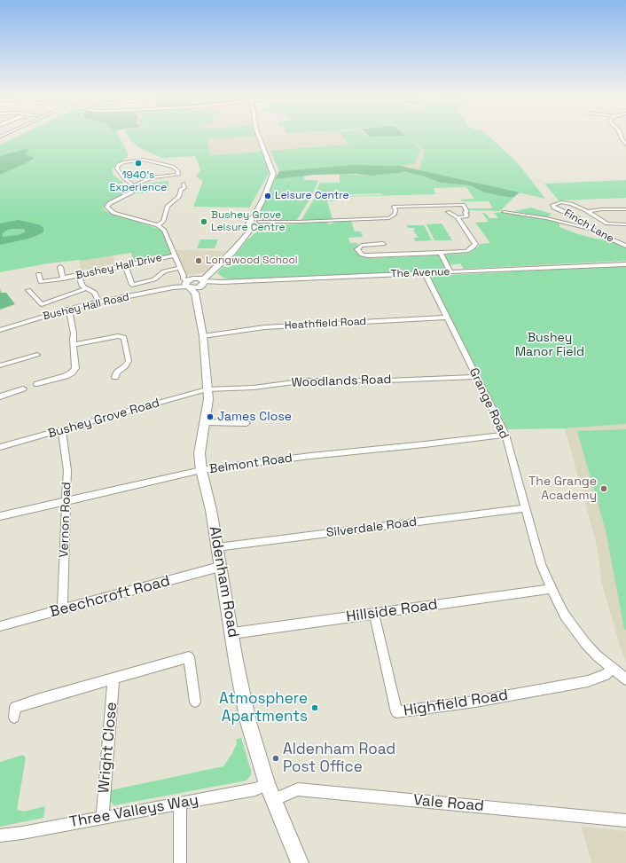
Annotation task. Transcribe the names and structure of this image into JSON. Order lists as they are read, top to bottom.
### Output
{
  "streets": {
    "main road": ["Aldenham Road"],
    "street": [
      "Finch Lane",
      "Bushey Hall Drive",
      "The Avenue",
      "Bushey Hall Road",
      "Heathfield Road",
      "Woodlands Road",
      "Grange Road",
      "Bushey Grove Road",
      "Belmont Road",
      "Vernon Road",
      "Silverdale Road",
      "Beechcroft Road",
      "Hillside Road",
      "Highfield Road",
      "Wright Close",
      "Vale Road",
      "Three Valleys Way"
    ]
  },
  "crossings": [
    ["The Avenue", "Bushey Hall Road"],
    ["The Avenue", "Grange Road"],
    ["The Avenue", "Aldenham Road"],
    ["Bushey Hall Road", "Aldenham Road"],
    ["Heathfield Road", "Grange Road"],
    ["Heathfield Road", "Aldenham Road"],
    ["Woodlands Road", "Grange Road"],
    ["Woodlands Road", "Bushey Grove Road"],
    ["Woodlands Road", "Aldenham Road"],
    ["Grange Road", "Belmont Road"],
    ["Grange Road", "Silverdale Road"],
    ["Grange Road", "Hillside Road"],
    ["Grange Road", "Highfield Road"],
    ["Bushey Grove Road", "Vernon Road"],
    ["Bushey Grove Road", "Aldenham Road"],
    ["Belmont Road", "Vernon Road"],
    ["Belmont Road", "Aldenham Road"],
    ["Vernon Road", "Beechcroft Road"],
    ["Silverdale Road", "Aldenham Road"],
    ["Aldenham Road", "Beechcroft Road"],
    ["Aldenham Road", "Hillside Road"],
    ["Aldenham Road", "Vale Road"],
    ["Aldenham Road", "Three Valleys Way"],
    ["Hillside Road", "Highfield Road"],
    ["Wright Close", "Three Valleys Way"]
  ],
  "parks": ["Bushey Manor Field"],
  "places": [
    "1940's Experience",
    "Leisure Centre",
    "Bushey Grove Leisure Centre",
    "Longwood School",
    "James Close",
    "The Grange Academy",
    "Atmosphere Apartments",
    "Aldenham Road Post Office"
  ]
}
